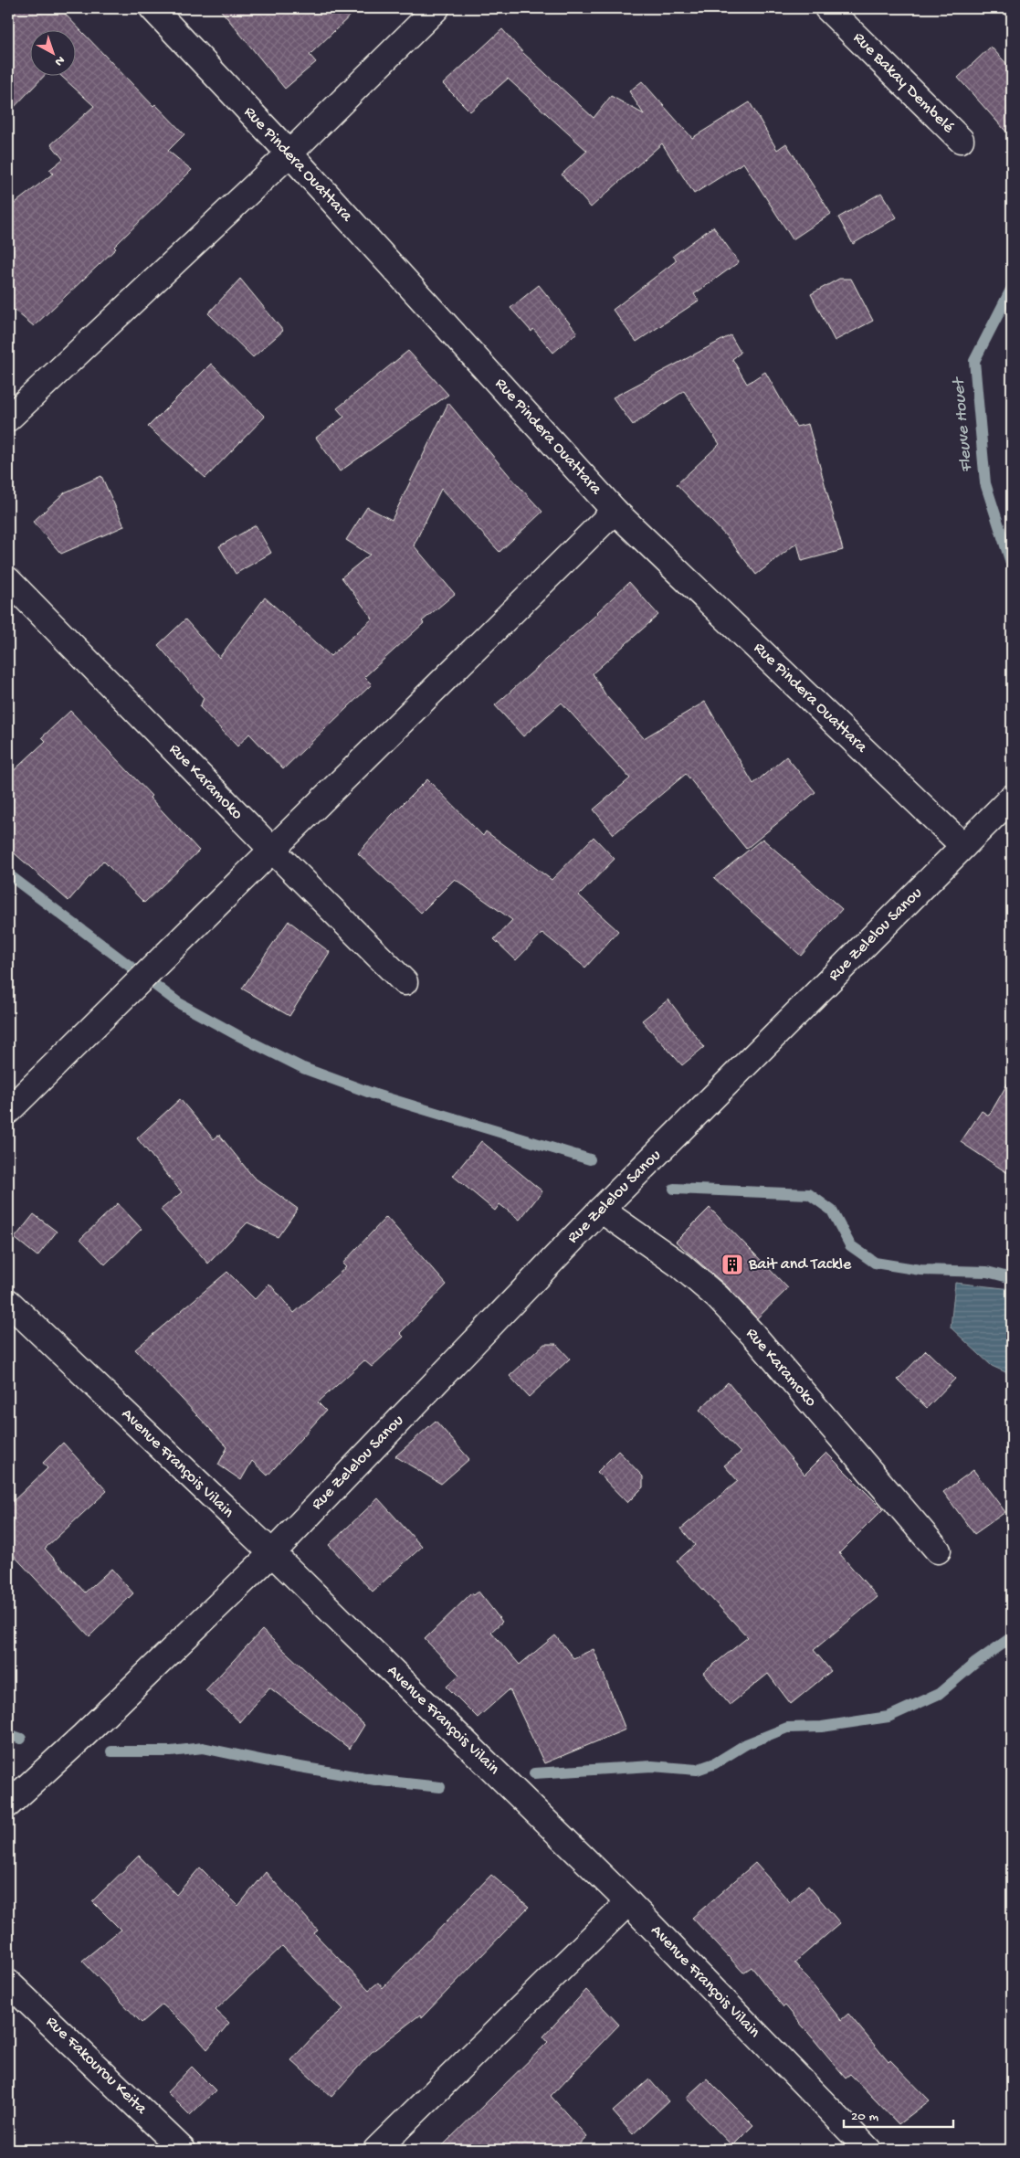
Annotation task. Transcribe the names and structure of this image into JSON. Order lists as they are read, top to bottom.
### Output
{
  "streets": {
    "street": [
      "Rue Bakay Dembelé",
      "Rue Pindera Ouattara",
      "Rue Karamoko",
      "Rue Zelelou Sanou",
      "Avenue François Vilain",
      "Rue Fakourou Keita"
    ]
  },
  "crossings": [
    ["Rue Pindera Ouattara", "Rue Zelelou Sanou"],
    ["Rue Karamoko", "Rue Zelelou Sanou"],
    ["Rue Zelelou Sanou", "Avenue François Vilain"]
  ],
  "water": ["Fleuve Houet"],
  "places": {
    "building": ["Bait and Tackle"]
  },
  "scale_bar": "20 m",
  "north": "bottom right"
}
